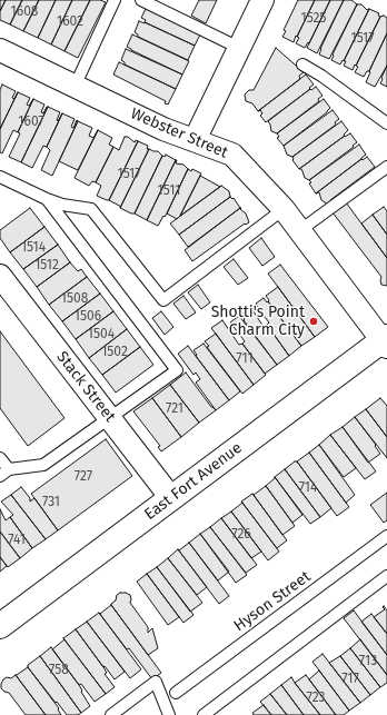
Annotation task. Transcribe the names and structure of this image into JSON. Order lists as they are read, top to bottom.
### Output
{
  "streets": {
    "street": ["Webster Street", "Stack Street", "East Fort Avenue"],
    "lane": ["Hyson Street"]
  },
  "crossings": [
    ["Webster Street", "East Fort Avenue"],
    ["Stack Street", "East Fort Avenue"]
  ],
  "places": ["Shotti's Point Charm City"],
  "house_numbers": [
    "1608",
    "1525",
    "1602",
    "1517",
    "1607",
    "1517",
    "1511",
    "1514",
    "1512",
    "1508",
    "1506",
    "1504",
    "1502",
    "711",
    "721",
    "727",
    "714",
    "731",
    "726",
    "741",
    "713",
    "758",
    "717",
    "723"
  ]
}
